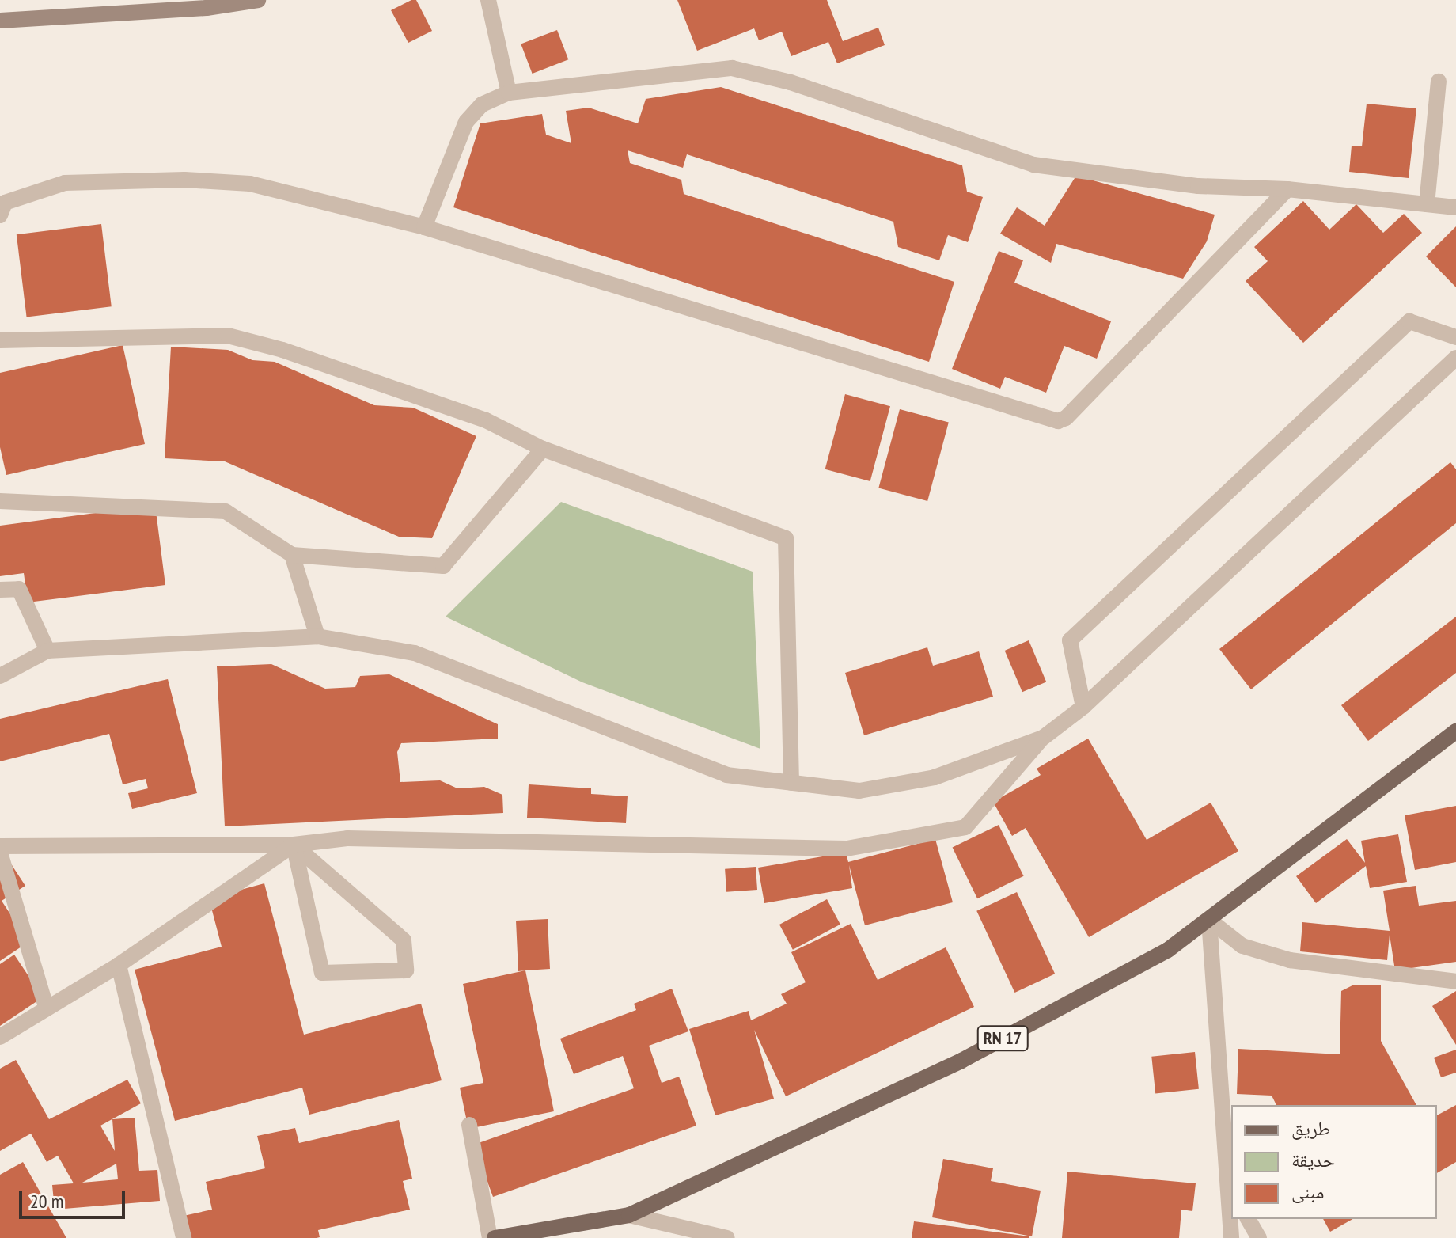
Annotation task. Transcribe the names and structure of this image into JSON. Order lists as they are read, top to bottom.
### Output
{
  "streets": {
    "main road": ["RN 17"]
  },
  "legend": ["طريق", "حديقة", "مبنى"],
  "scale_bar": "20 m"
}
